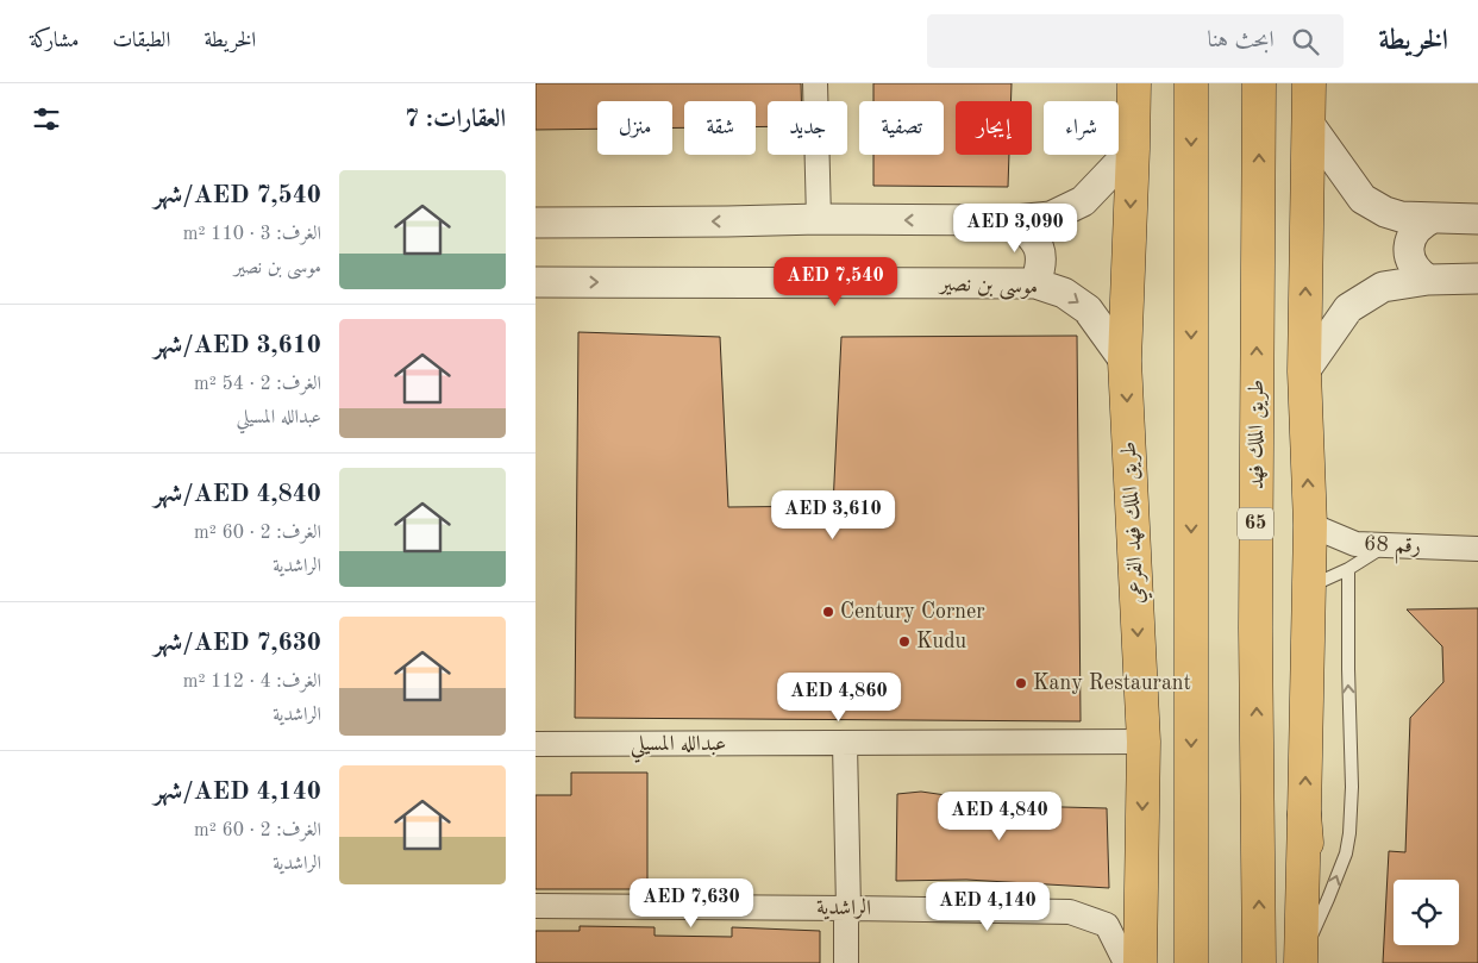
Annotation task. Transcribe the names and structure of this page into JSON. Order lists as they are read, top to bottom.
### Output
{
  "streets": {
    "main road": ["طريق الملك فهد", "طريق الملك فهد الفرعي", "65"],
    "street": [
      "موسى بن نصير",
      "رقم 68",
      "عبدالله المسيلي",
      "الراشدية"
    ]
  },
  "crossings": [
    ["موسى بن نصير", "طريق الملك فهد الفرعي"],
    ["طريق الملك فهد الفرعي", "عبدالله المسيلي"]
  ],
  "places": ["Century Corner", "Kudu", "Kany Restaurant"],
  "page": {
    "header": "الخريطة",
    "search": "ابحث هنا",
    "nav": ["الخريطة", "الطبقات", "مشاركة"],
    "heading": "العقارات: 7",
    "chip": [
      "شراء",
      "إيجار",
      "تصفية",
      "جديد",
      "شقة",
      "منزل"
    ],
    "list": [
      {
        "name": "AED 7,540/شهر",
        "note": "الغرف: 3 · 110 m² · موسى بن نصير"
      },
      {
        "name": "AED 3,610/شهر",
        "note": "الغرف: 2 · 54 m² · عبدالله المسيلي"
      },
      {
        "name": "AED 4,840/شهر",
        "note": "الغرف: 2 · 60 m² · الراشدية"
      },
      {
        "name": "AED 7,630/شهر",
        "note": "الغرف: 4 · 112 m² · الراشدية"
      },
      {
        "name": "AED 4,140/شهر",
        "note": "الغرف: 2 · 60 m² · الراشدية"
      }
    ],
    "price": [
      "AED 3,090",
      "AED 7,540",
      "AED 3,610",
      "AED 4,860",
      "AED 4,840",
      "AED 7,630",
      "AED 4,140"
    ]
  }
}
